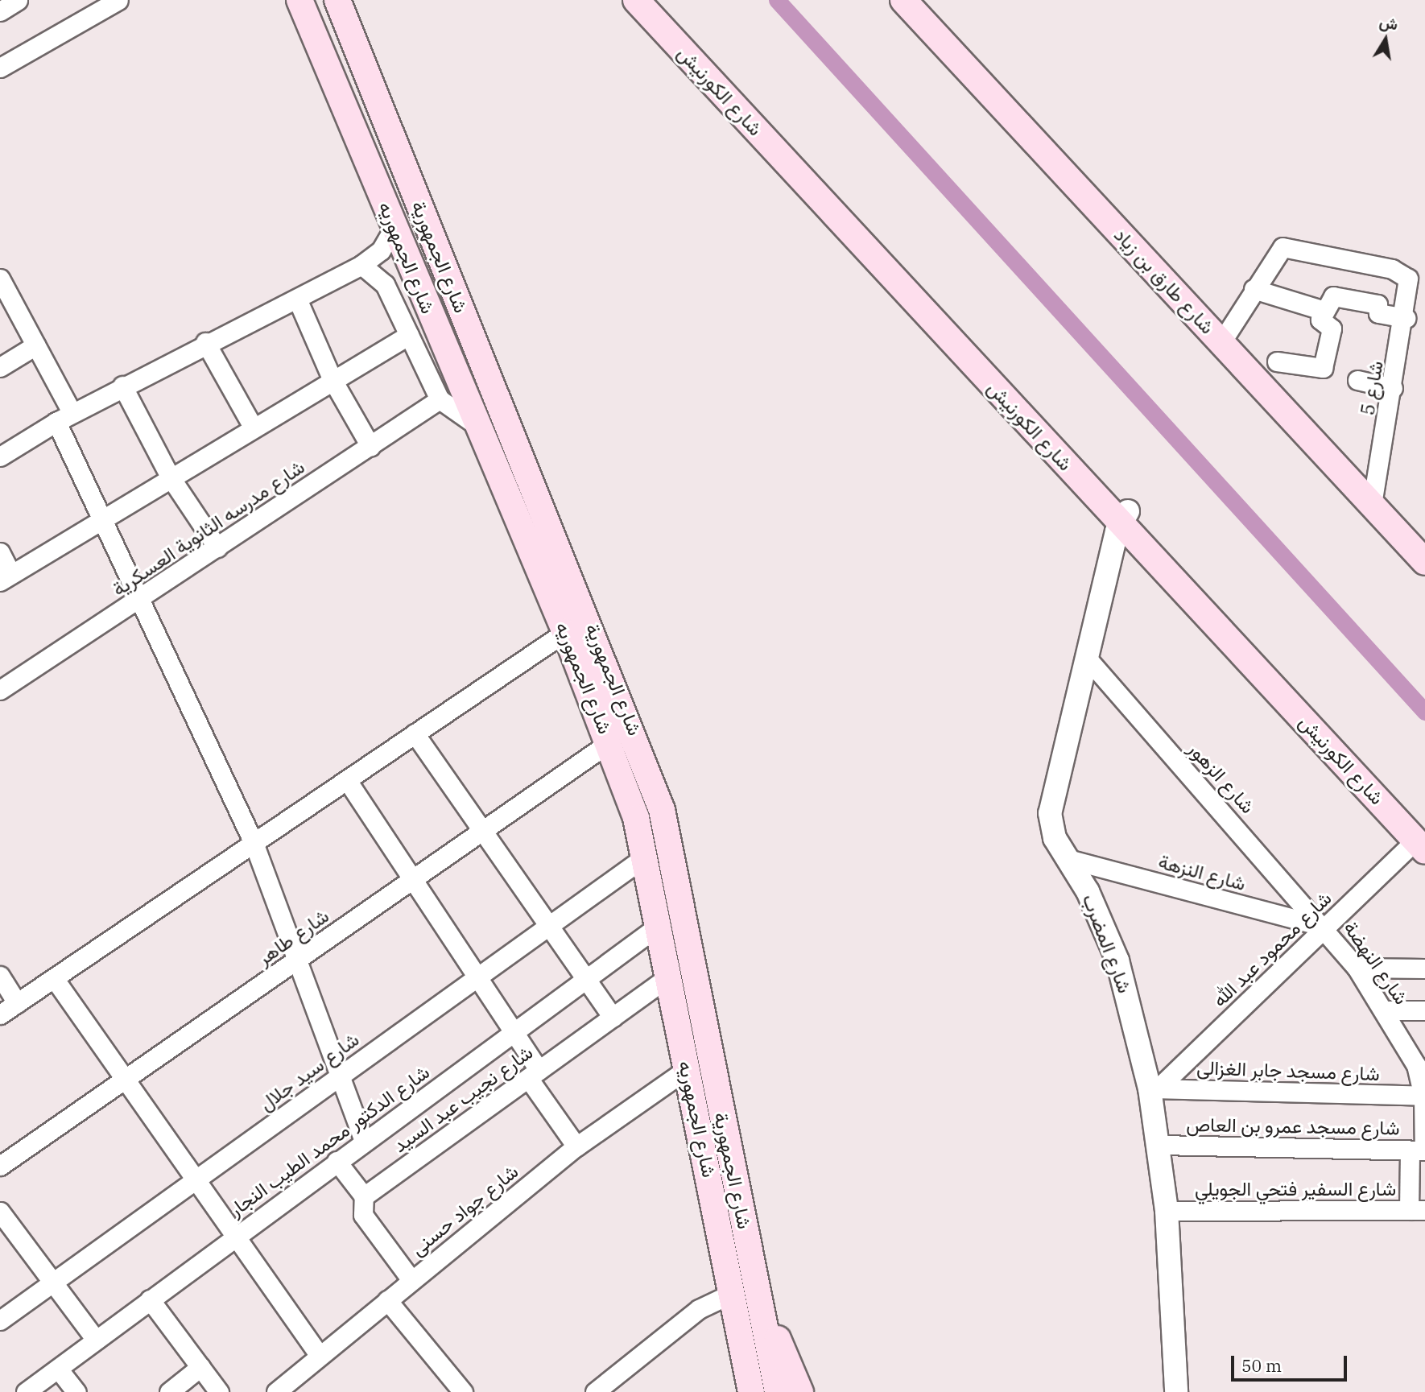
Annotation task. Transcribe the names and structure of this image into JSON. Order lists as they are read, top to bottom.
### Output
{
  "streets": {
    "main road": [
      "شارع الكورنيش",
      "شارع الجمهورية",
      "شارع الجمهوريه",
      "شارع طارق بن زياد"
    ],
    "street": [
      "شارع 5",
      "شارع مدرسه الثانوية العسكرية",
      "شارع الزهور",
      "شارع النزهة",
      "شارع طاهر",
      "شارع المضرب",
      "شارع محمود عبد الله",
      "شارع النهضة",
      "شارع مسجد جابر الغزالى",
      "شارع سيد جلال",
      "شارع نجيب عبد السيد",
      "شارع مسجد عمرو بن العاص",
      "شارع الدكتور محمد الطيب النجار",
      "شارع السفير فتحي الجويلي",
      "شارع جواد حسنى"
    ]
  },
  "crossings": [
    ["شارع الكورنيش", "شارع المضرب"],
    ["شارع الكورنيش", "شارع محمود عبد الله"],
    ["شارع الجمهورية", "شارع الجمهوريه"],
    ["شارع الجمهوريه", "شارع طاهر"],
    ["شارع الجمهوريه", "شارع سيد جلال"],
    ["شارع الجمهوريه", "شارع نجيب عبد السيد"],
    ["شارع الجمهوريه", "شارع الدكتور محمد الطيب النجار"],
    ["شارع الجمهوريه", "شارع جواد حسنى"],
    ["شارع طارق بن زياد", "شارع 5"],
    ["شارع الزهور", "شارع النزهة"],
    ["شارع الزهور", "شارع المضرب"],
    ["شارع الزهور", "شارع محمود عبد الله"],
    ["شارع الزهور", "شارع النهضة"],
    ["شارع النزهة", "شارع المضرب"],
    ["شارع النزهة", "شارع محمود عبد الله"],
    ["شارع النزهة", "شارع النهضة"],
    ["شارع المضرب", "شارع محمود عبد الله"],
    ["شارع المضرب", "شارع مسجد جابر الغزالى"],
    ["شارع المضرب", "شارع مسجد عمرو بن العاص"],
    ["شارع المضرب", "شارع السفير فتحي الجويلي"],
    ["شارع محمود عبد الله", "شارع النهضة"],
    ["شارع محمود عبد الله", "شارع مسجد جابر الغزالى"],
    ["شارع النهضة", "شارع مسجد جابر الغزالى"],
    ["شارع النهضة", "شارع مسجد عمرو بن العاص"],
    ["شارع النهضة", "شارع السفير فتحي الجويلي"]
  ],
  "scale_bar": "50 m",
  "north": "top"
}
